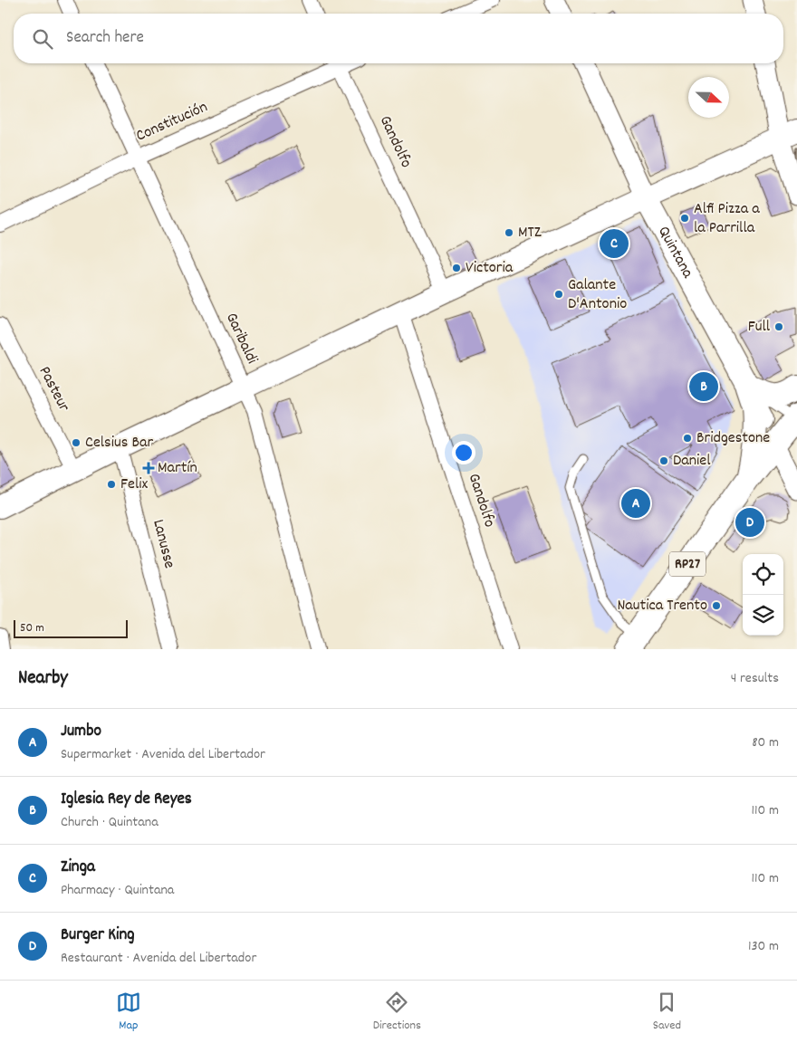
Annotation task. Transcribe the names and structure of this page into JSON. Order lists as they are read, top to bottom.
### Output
{
  "streets": {
    "main road": ["Quintana", "RP27"],
    "street": [
      "Constitución",
      "Gandolfo",
      "Garibaldi",
      "Pasteur",
      "Lanusse"
    ]
  },
  "crossings": [
    ["Constitución", "Garibaldi"],
    ["Quintana", "RP27"]
  ],
  "places": {
    "other": [
      "Alfi Pizza a la Parrilla",
      "MTZ",
      "Victoria",
      "Galante D'Antonio",
      "Full",
      "Bridgestone",
      "Celsius Bar",
      "Daniel",
      "Felix",
      "Nautica Trento"
    ],
    "health": ["Martín"]
  },
  "scale_bar": "50 m",
  "north": "right",
  "page": {
    "search": "Search here",
    "pins": [
      "C",
      "B",
      "A",
      "D"
    ],
    "scale": "50 m",
    "heading": ["Nearby", "4 results"],
    "list": [
      {
        "mark": "A",
        "name": "Jumbo",
        "note": "Supermarket · Avenida del Libertador",
        "value": "80 m"
      },
      {
        "mark": "B",
        "name": "Iglesia Rey de Reyes",
        "note": "Church · Quintana",
        "value": "110 m"
      },
      {
        "mark": "C",
        "name": "Zinga",
        "note": "Pharmacy · Quintana",
        "value": "110 m"
      },
      {
        "mark": "D",
        "name": "Burger King",
        "note": "Restaurant · Avenida del Libertador",
        "value": "130 m"
      }
    ],
    "nav": ["Map", "Directions", "Saved"]
  }
}
